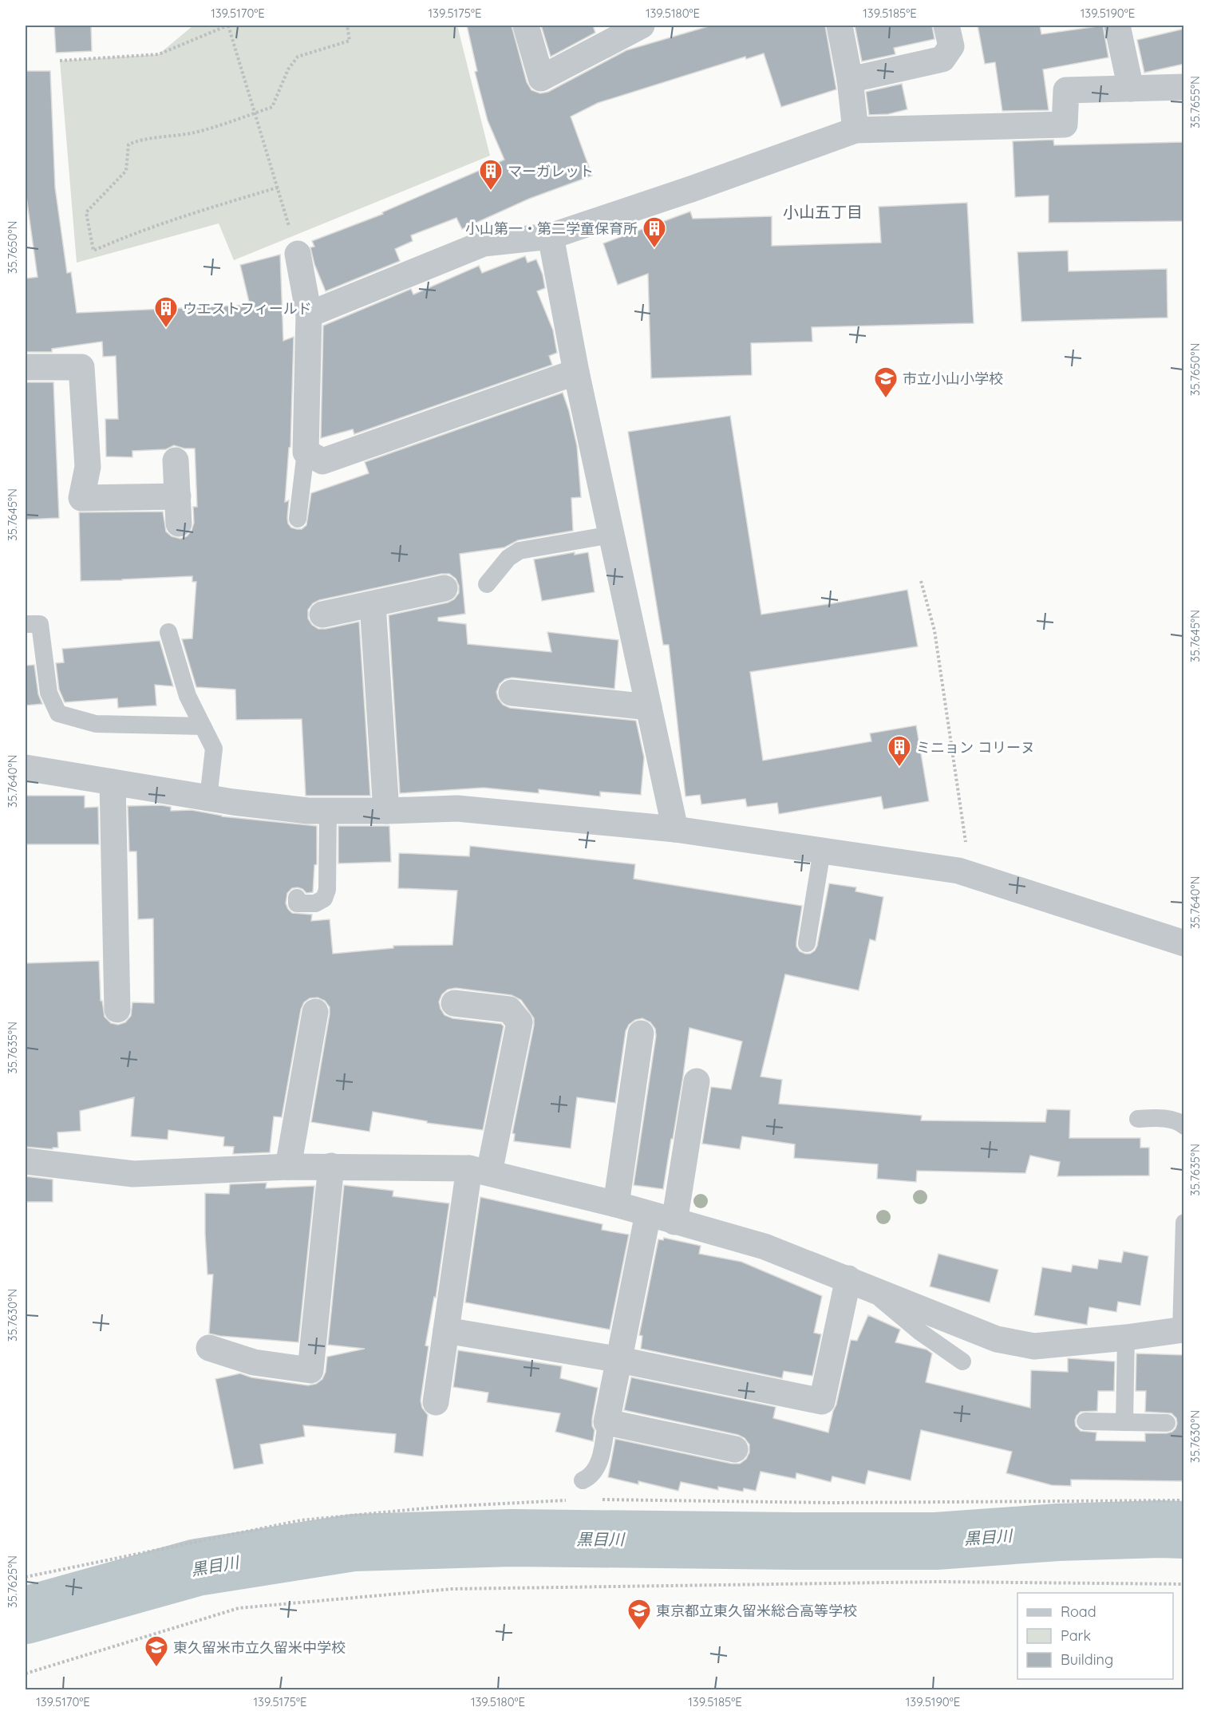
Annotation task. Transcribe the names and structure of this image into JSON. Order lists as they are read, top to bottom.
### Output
{
  "districts": ["小山五丁目"],
  "water": ["黒目川"],
  "places": {
    "building": [
      "マーガレット",
      "小山第一・第二学童保育所",
      "ウエストフィールド",
      "ミニョン コリーヌ"
    ],
    "school or university": ["市立小山小学校", "東京都立東久留米総合高等学校", "東久留米市立久留米中学校"]
  },
  "legend": ["Road", "Park", "Building"],
  "coordinates": [
    "139.5170°E",
    "139.5175°E",
    "139.5180°E",
    "139.5185°E",
    "139.5190°E",
    "35.7655°N",
    "35.7650°N",
    "35.7645°N",
    "35.7640°N",
    "35.7635°N",
    "35.7630°N",
    "35.7625°N"
  ]
}
